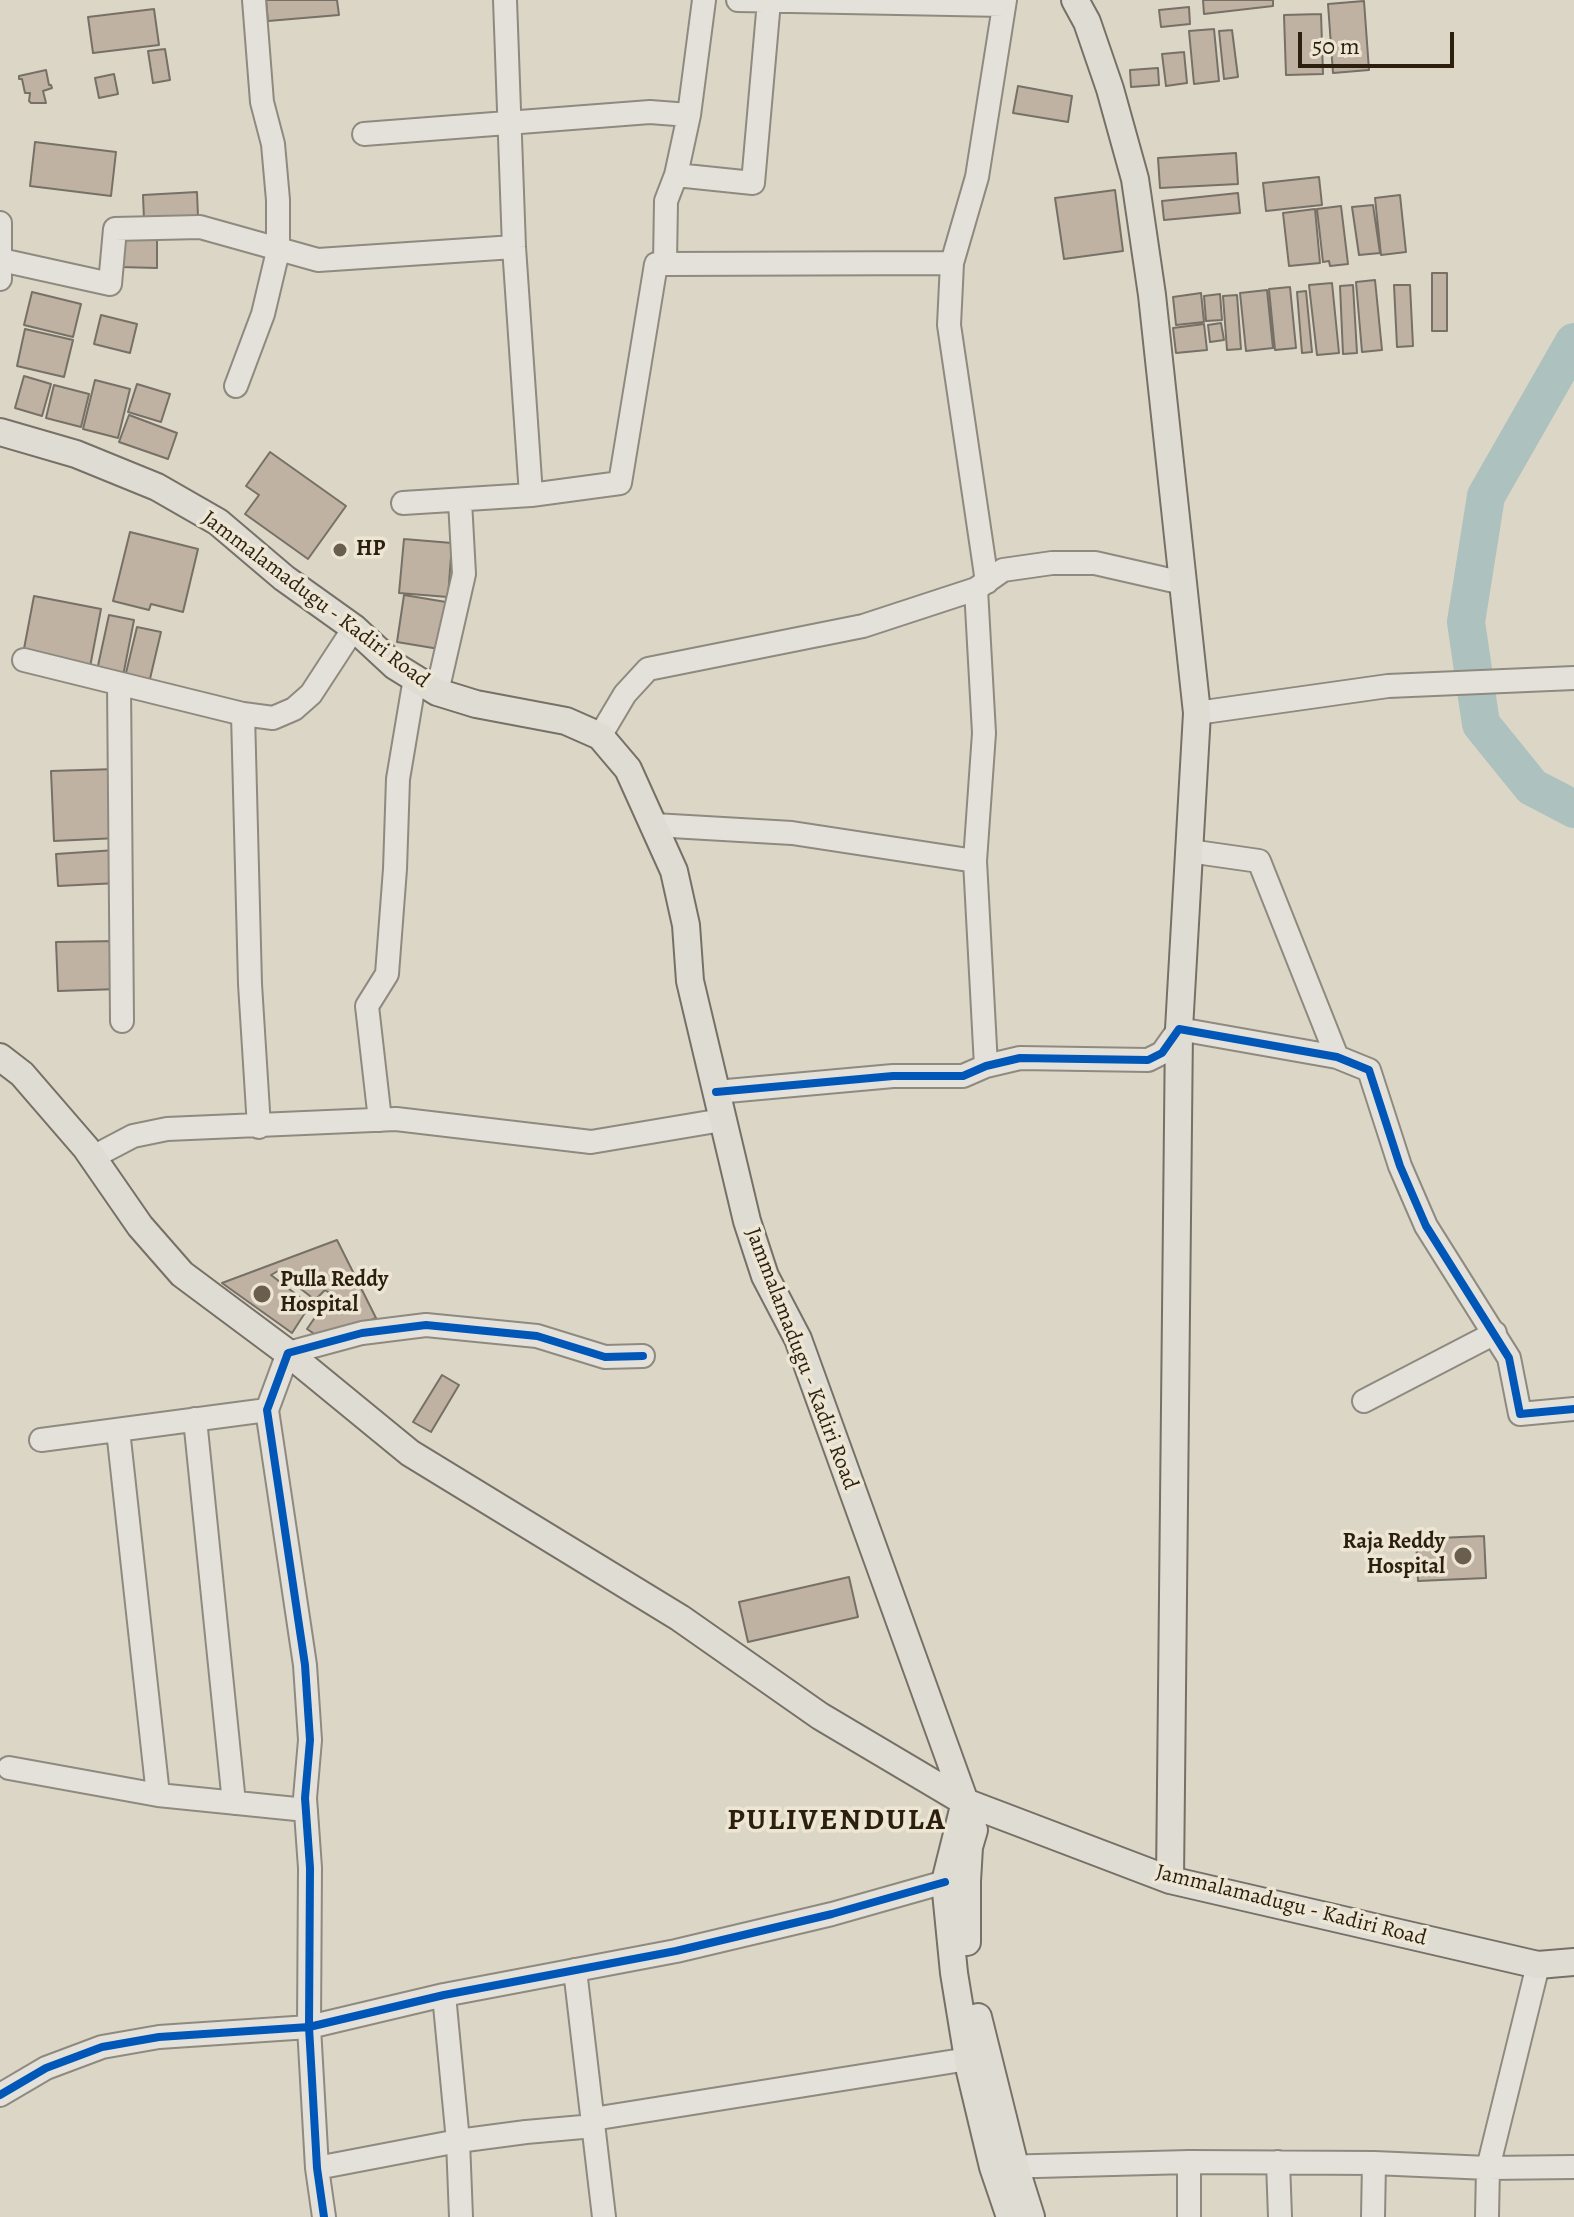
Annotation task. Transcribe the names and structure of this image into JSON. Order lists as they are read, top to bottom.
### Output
{
  "streets": {
    "main road": ["Jammalamadugu - Kadiri Road"]
  },
  "districts": ["PULIVENDULA"],
  "places": ["HP", "Pulla Reddy Hospital", "Raja Reddy Hospital"],
  "scale_bar": "50 m"
}
